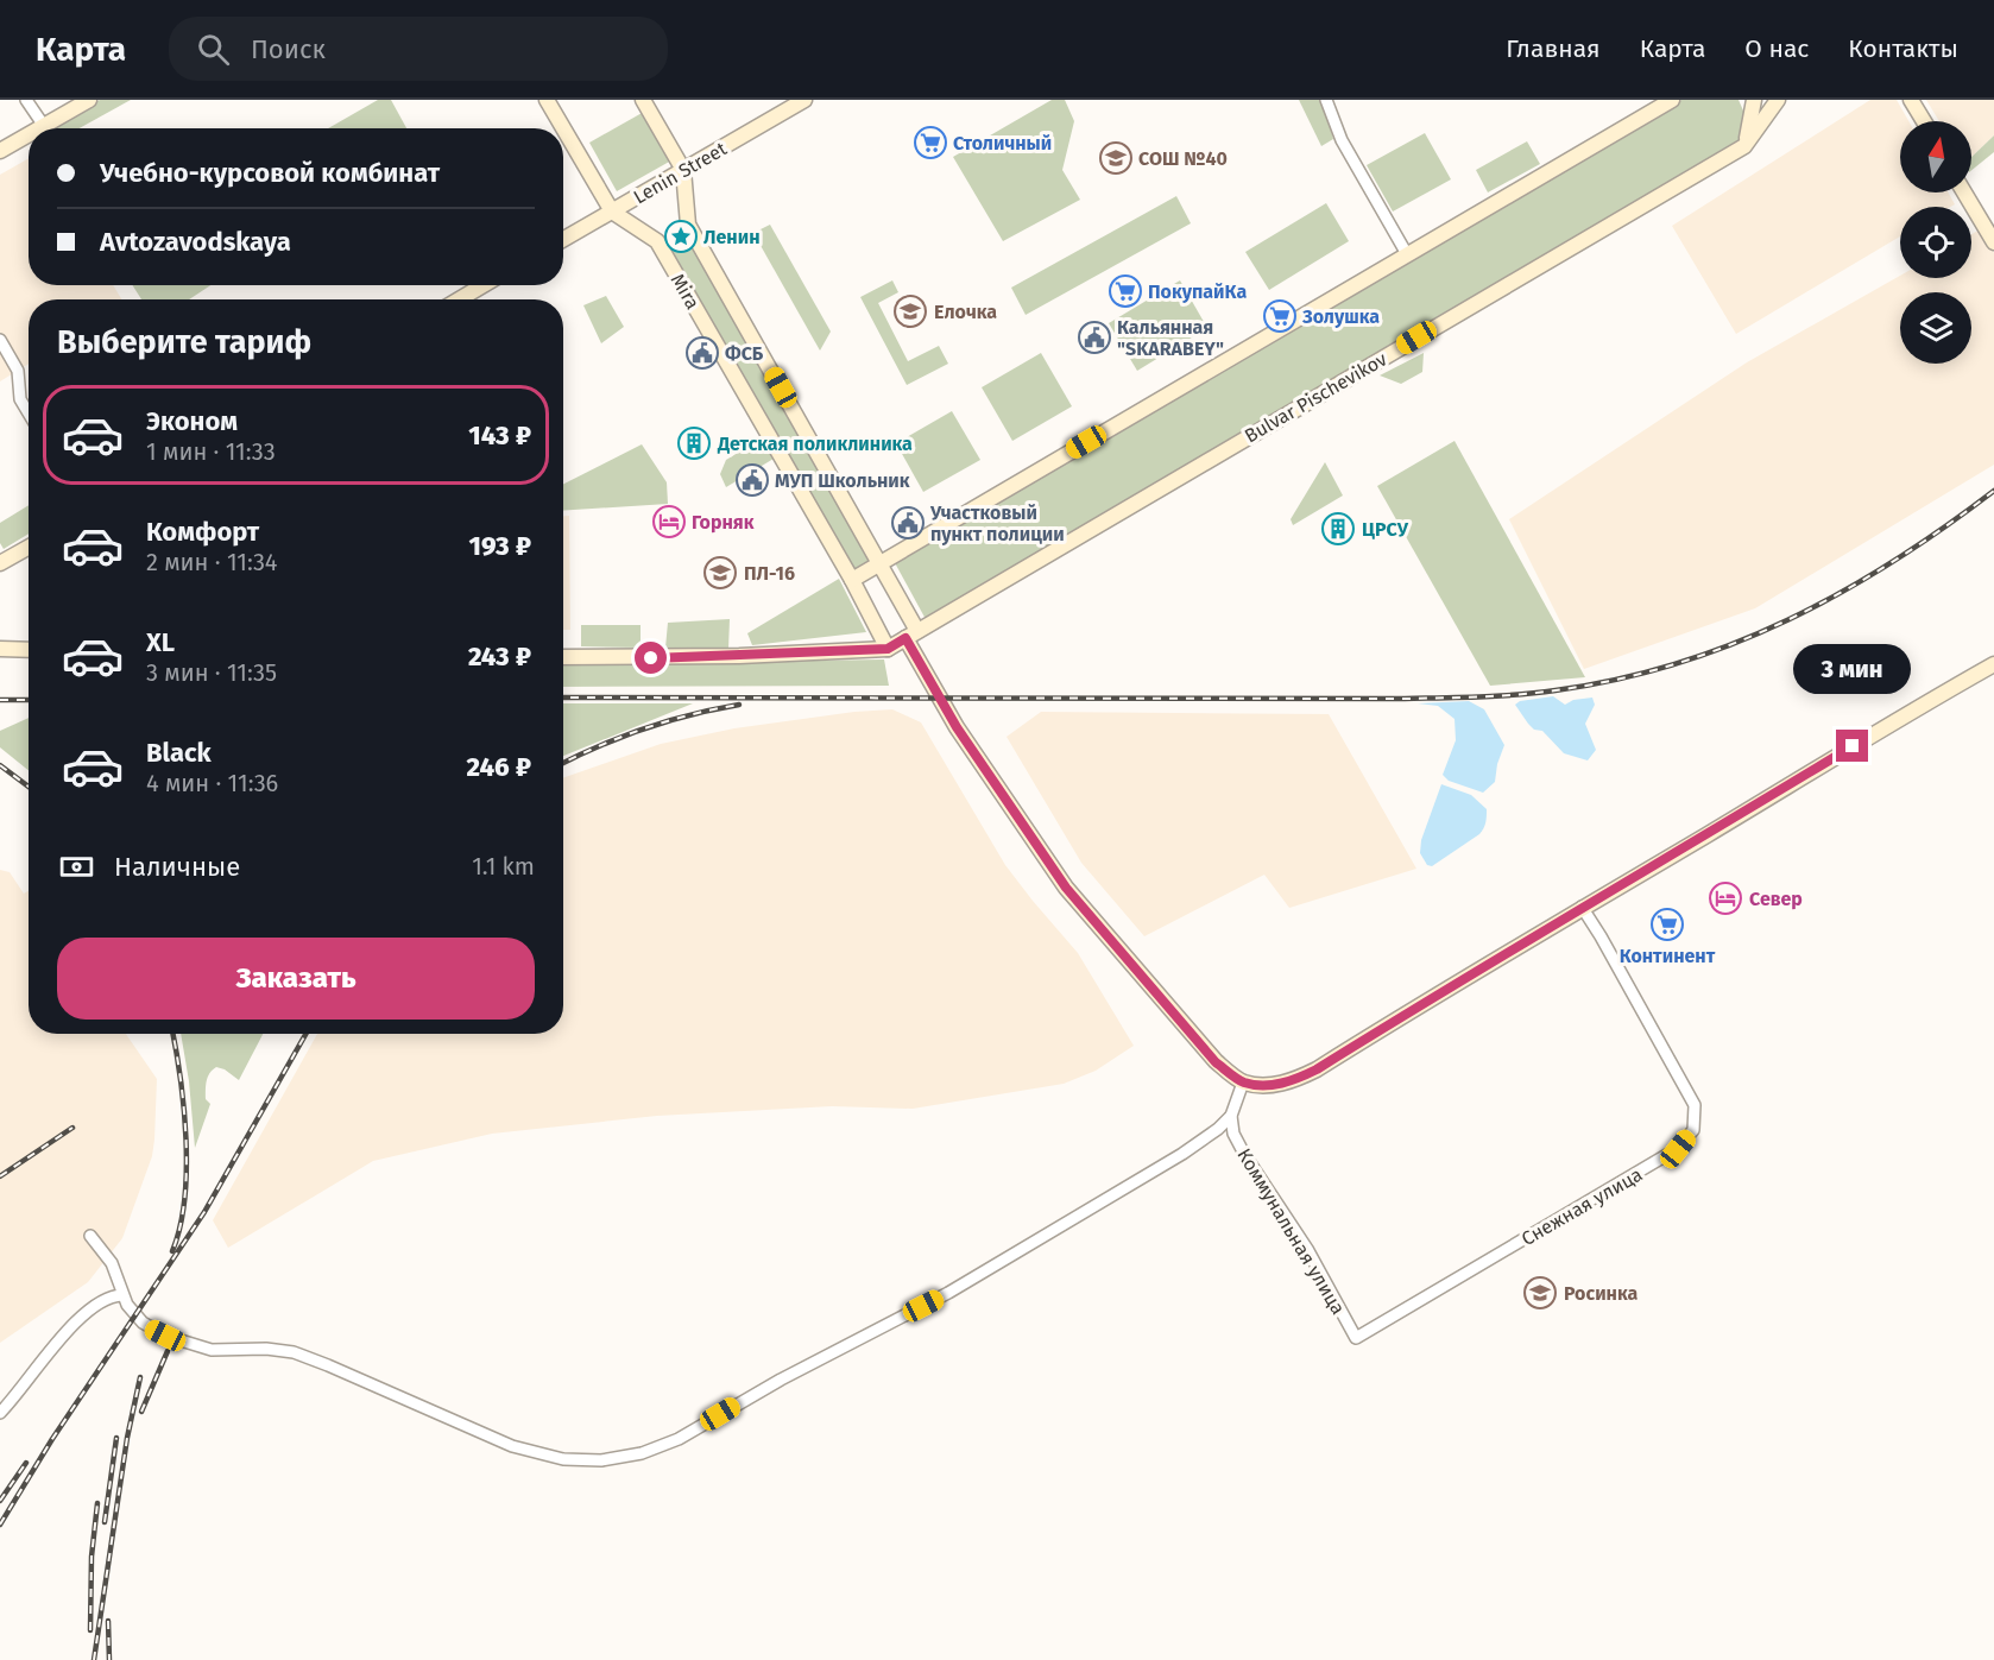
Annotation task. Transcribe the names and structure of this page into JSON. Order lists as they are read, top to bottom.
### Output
{
  "streets": {
    "main road": ["Lenin Street", "Mira", "Bulvar Pischevikov"],
    "street": ["Снежная улица", "Коммунальная улица"]
  },
  "crossings": [
    ["Lenin Street", "Mira"],
    ["Mira", "Bulvar Pischevikov"],
    ["Снежная улица", "Коммунальная улица"]
  ],
  "places": {
    "supermarket": [
      "Столичный",
      "ПокупайКа",
      "Золушка",
      "Континент"
    ],
    "school or university": [
      "СОШ №40",
      "Елочка",
      "ПЛ-16",
      "Росинка"
    ],
    "place": ["Ленин"],
    "public building": [
      "Кальянная \"SKARABEY\"",
      "ФСБ",
      "МУП Школьник",
      "Участковый пункт полиции"
    ],
    "building": ["Детская поликлиника", "ЦРСУ"],
    "hotel": ["Горняк", "Север"]
  },
  "north": "top",
  "page": {
    "header": "Карта",
    "search": "Поиск",
    "nav": [
      "Главная",
      "Карта",
      "О нас",
      "Контакты"
    ],
    "banner": ["Учебно-курсовой комбинат", "Avtozavodskaya"],
    "heading": "Выберите тариф",
    "list": [
      {
        "name": "Эконом",
        "note": "1 мин · 11:33",
        "value": "143 ₽"
      },
      {
        "name": "Комфорт",
        "note": "2 мин · 11:34",
        "value": "193 ₽"
      },
      {
        "name": "XL",
        "note": "3 мин · 11:35",
        "value": "243 ₽"
      },
      {
        "name": "Black",
        "note": "4 мин · 11:36",
        "value": "246 ₽"
      }
    ],
    "bubble": "3 мин",
    "pay": ["Наличные", "1.1 km"],
    "buttons": "Заказать"
  }
}
